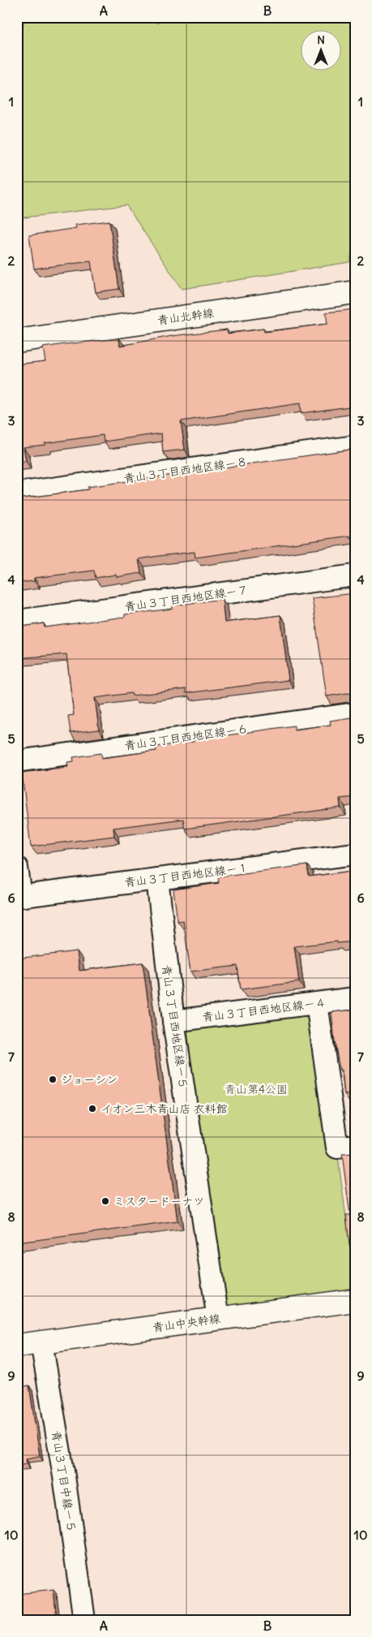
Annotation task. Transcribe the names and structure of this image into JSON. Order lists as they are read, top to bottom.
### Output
{
  "streets": {
    "street": [
      "青山北幹線",
      "青山３丁目西地区線ー８",
      "青山３丁目西地区線ー７",
      "青山３丁目西地区線ー６",
      "青山３丁目西地区線ー１",
      "青山３丁目西地区線ー４",
      "青山３丁目西地区線ー５",
      "青山中央幹線",
      "青山３丁目中線ー５"
    ]
  },
  "crossings": [
    ["青山３丁目西地区線ー１", "青山３丁目西地区線ー５"],
    ["青山３丁目西地区線ー４", "青山３丁目西地区線ー５"],
    ["青山３丁目西地区線ー５", "青山中央幹線"],
    ["青山中央幹線", "青山３丁目中線ー５"]
  ],
  "parks": ["青山第4公園"],
  "places": ["ジョーシン", "イオン三木青山店 衣料館", "ミスタードーナツ"],
  "north": "top",
  "grid": {
    "columns": ["A", "B"],
    "rows": [
      "1",
      "2",
      "3",
      "4",
      "5",
      "6",
      "7",
      "8",
      "9",
      "10"
    ]
  }
}
